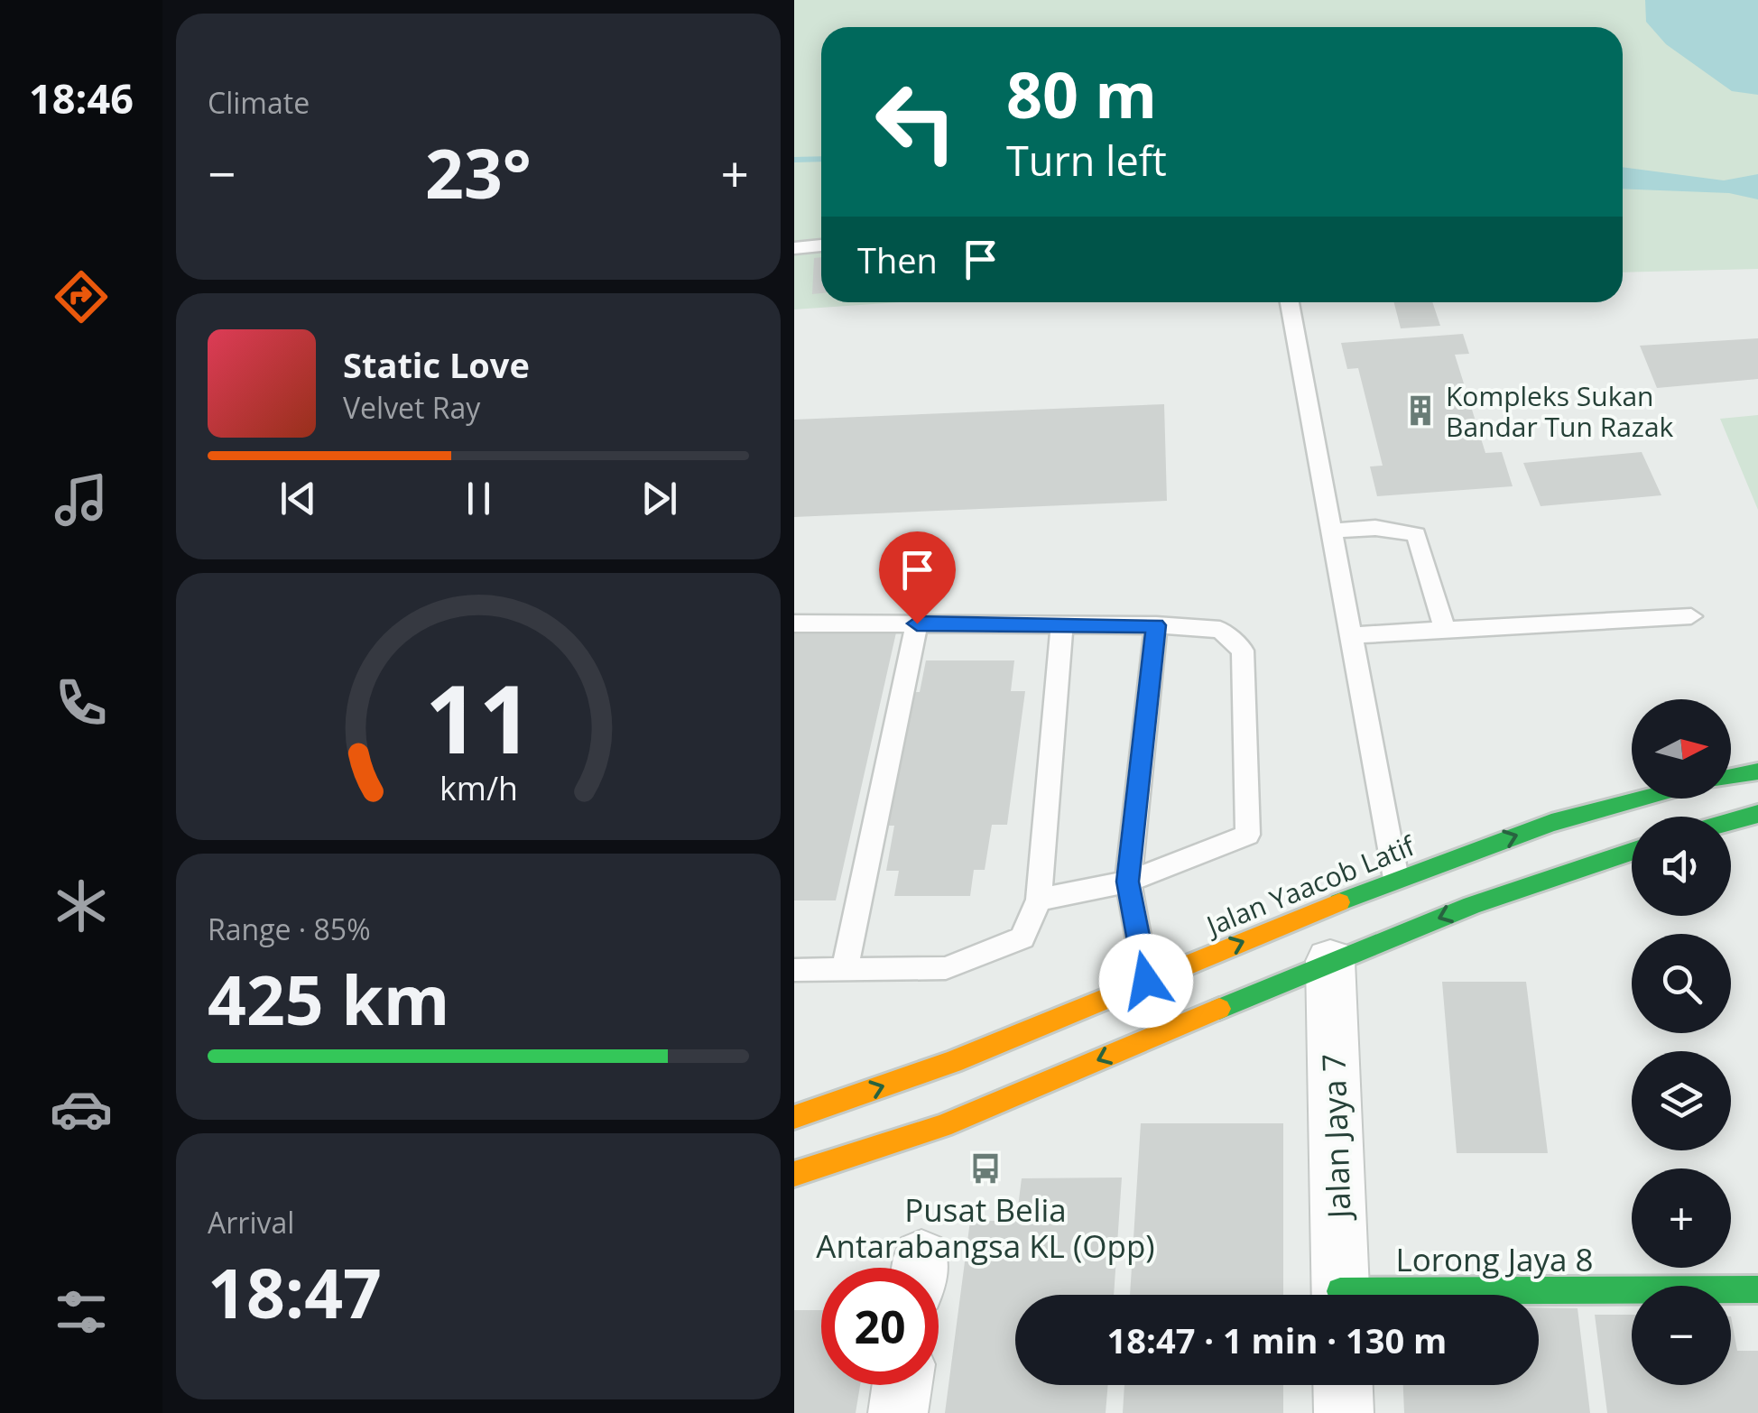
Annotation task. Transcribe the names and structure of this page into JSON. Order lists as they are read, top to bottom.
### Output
{
  "streets": {
    "street": ["Jalan Yaacob Latif", "Jalan Jaya 7", "Lorong Jaya 8"]
  },
  "places": {
    "building": ["Kompleks Sukan Bandar Tun Razak"],
    "bus stop": ["Pusat Belia Antarabangsa KL (Opp)"]
  },
  "north": "right",
  "page": {
    "tabs": "18:46",
    "tile": [
      "Climate",
      ["Range · 85%", "425 km"],
      ["Arrival", "18:47"]
    ],
    "turn": ["80 m", "Turn left"],
    "heat": ["−", "23°", "+"],
    "then": "Then",
    "song": ["Static Love", "Velvet Ray"],
    "map_buttons": ["+", "−"],
    "limit": "20",
    "trip": "18:47 · 1 min · 130 m",
    "gauge": ["11", "km/h"]
  }
}
